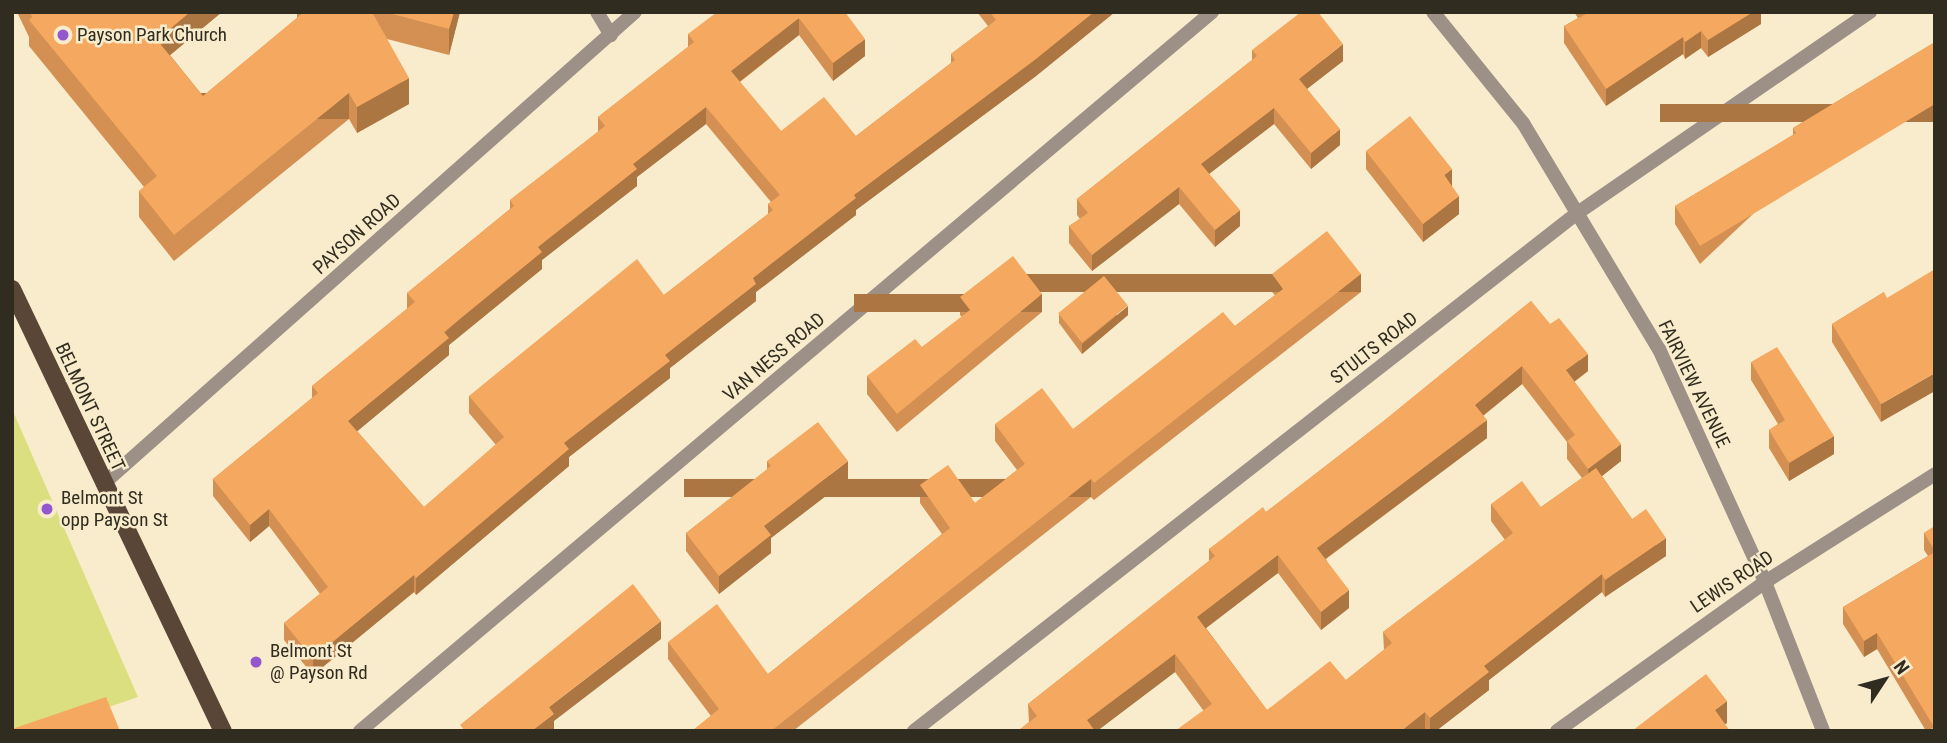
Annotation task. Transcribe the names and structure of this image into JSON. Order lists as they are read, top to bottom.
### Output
{
  "streets": {
    "main road": ["BELMONT STREET"],
    "street": [
      "PAYSON ROAD",
      "STULTS ROAD",
      "VAN NESS ROAD",
      "FAIRVIEW AVENUE",
      "LEWIS ROAD"
    ]
  },
  "crossings": [
    ["PAYSON ROAD", "BELMONT STREET"],
    ["STULTS ROAD", "FAIRVIEW AVENUE"],
    ["FAIRVIEW AVENUE", "LEWIS ROAD"]
  ],
  "places": ["Payson Park Church", "Belmont St opp Payson St", "Belmont St @ Payson Rd"],
  "north": "top right"
}
